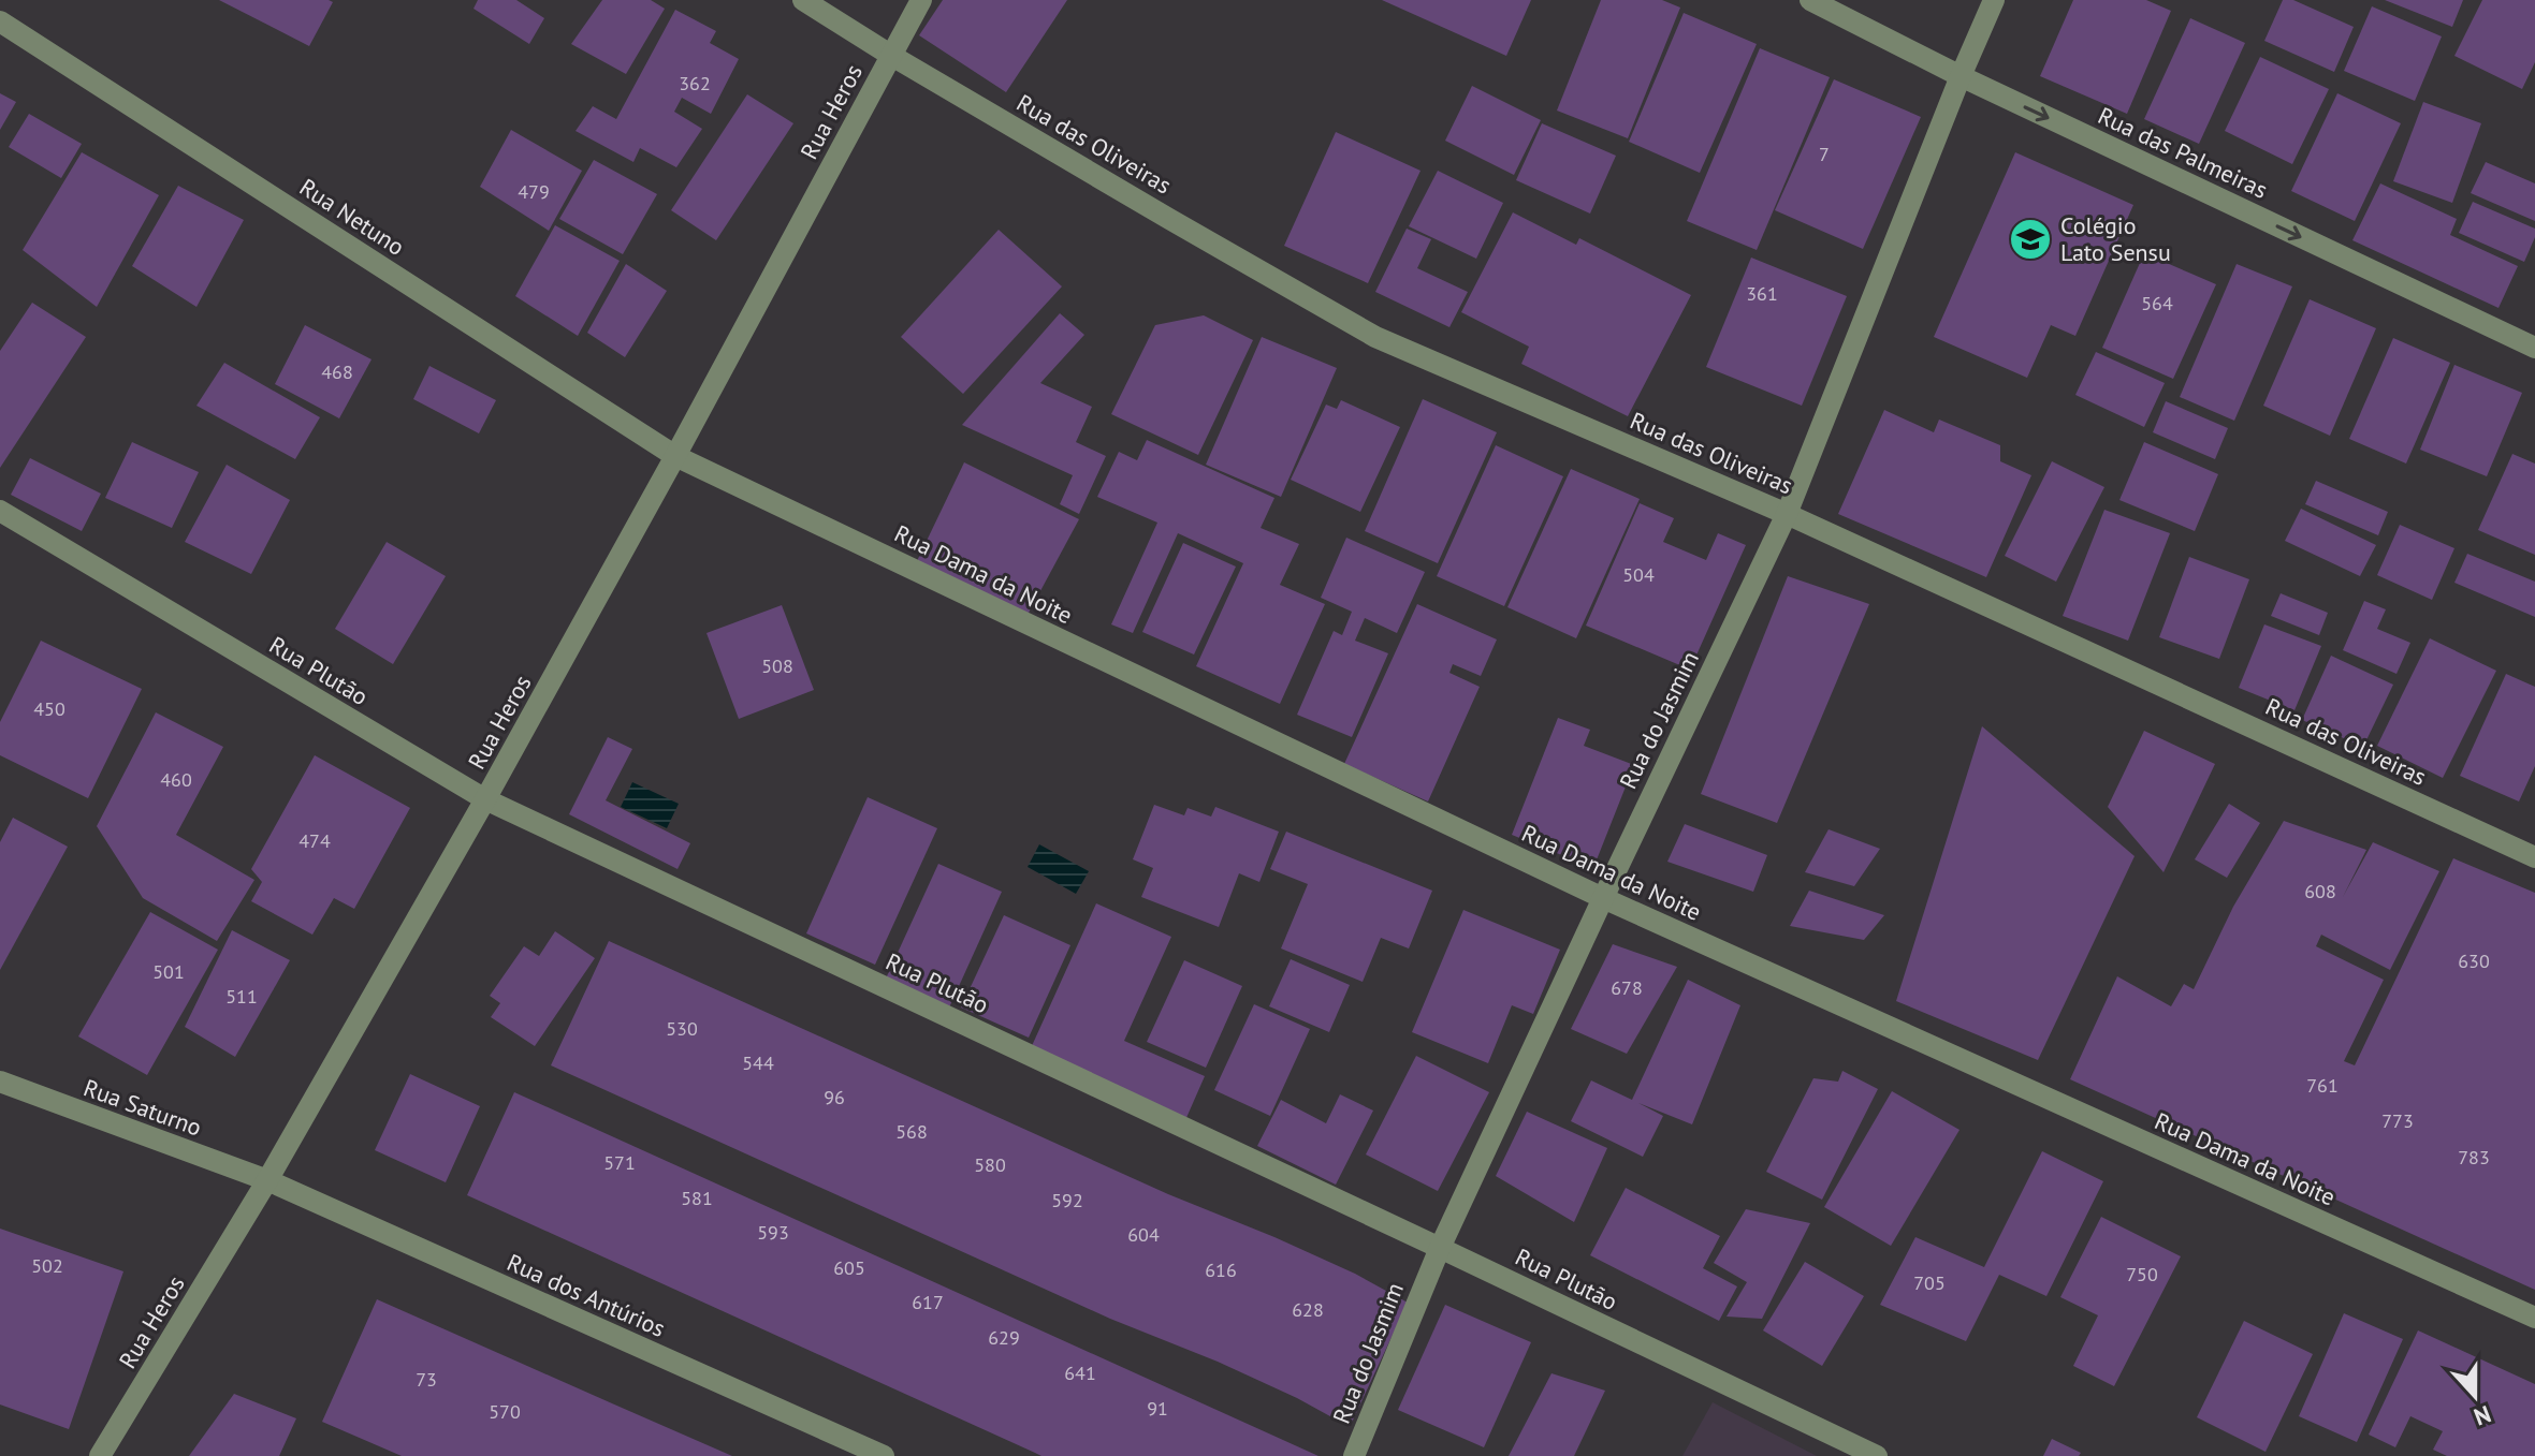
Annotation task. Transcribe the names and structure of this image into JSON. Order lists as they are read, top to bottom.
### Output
{
  "streets": {
    "street": [
      "Rua Heros",
      "Rua das Oliveiras",
      "Rua das Palmeiras",
      "Rua Netuno",
      "Rua Dama da Noite",
      "Rua Plutão",
      "Rua do Jasmim",
      "Rua Saturno",
      "Rua dos Antúrios"
    ]
  },
  "crossings": [
    ["Rua Heros", "Rua das Oliveiras"],
    ["Rua Heros", "Rua Netuno"],
    ["Rua Heros", "Rua Dama da Noite"],
    ["Rua Heros", "Rua Plutão"],
    ["Rua Heros", "Rua Saturno"],
    ["Rua Heros", "Rua dos Antúrios"],
    ["Rua das Oliveiras", "Rua do Jasmim"],
    ["Rua das Palmeiras", "Rua do Jasmim"],
    ["Rua Netuno", "Rua Dama da Noite"],
    ["Rua Dama da Noite", "Rua do Jasmim"],
    ["Rua Plutão", "Rua do Jasmim"],
    ["Rua Saturno", "Rua dos Antúrios"]
  ],
  "one_way": ["Rua das Palmeiras"],
  "places": {
    "school or university": ["Colégio Lato Sensu"]
  },
  "house_numbers": [
    "362",
    "7",
    "479",
    "361",
    "564",
    "468",
    "504",
    "508",
    "450",
    "460",
    "474",
    "608",
    "630",
    "501",
    "678",
    "511",
    "530",
    "544",
    "761",
    "96",
    "773",
    "568",
    "783",
    "571",
    "580",
    "581",
    "592",
    "593",
    "604",
    "502",
    "605",
    "616",
    "750",
    "705",
    "617",
    "628",
    "629",
    "641",
    "73",
    "91",
    "570"
  ],
  "north": "bottom"
}
